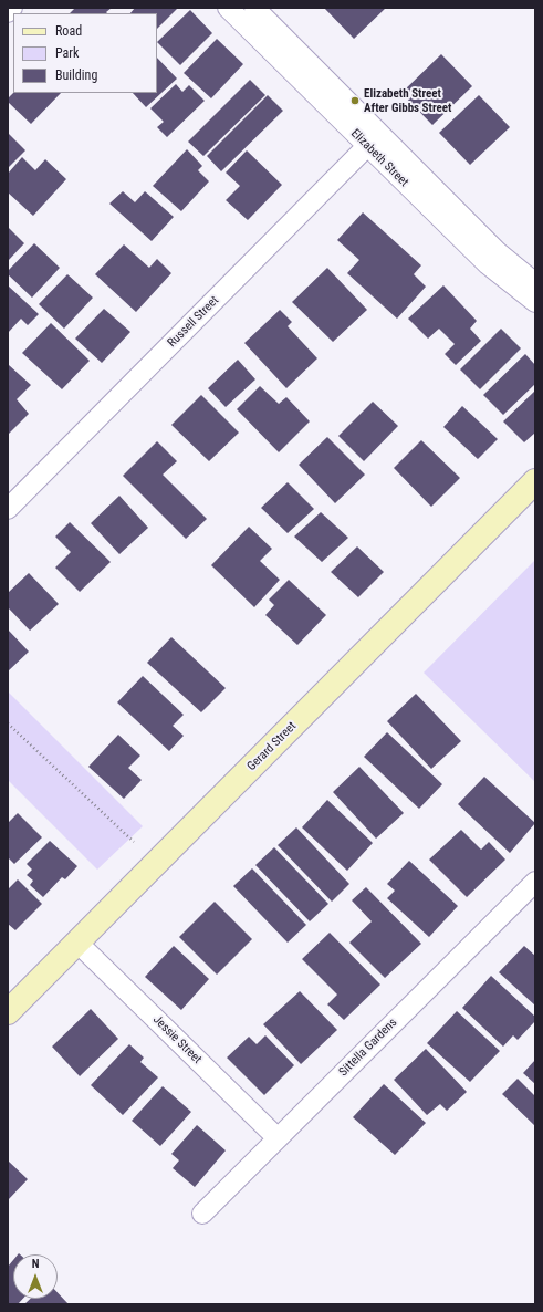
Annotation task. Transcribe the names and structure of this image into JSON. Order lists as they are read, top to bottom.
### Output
{
  "streets": {
    "street": [
      "Elizabeth Street",
      "Russell Street",
      "Gerard Street",
      "Jessie Street",
      "Sittella Gardens"
    ]
  },
  "crossings": [
    ["Elizabeth Street", "Russell Street"],
    ["Gerard Street", "Jessie Street"],
    ["Jessie Street", "Sittella Gardens"]
  ],
  "places": ["Elizabeth Street After Gibbs Street"],
  "legend": ["Road", "Park", "Building"],
  "north": "top"
}
